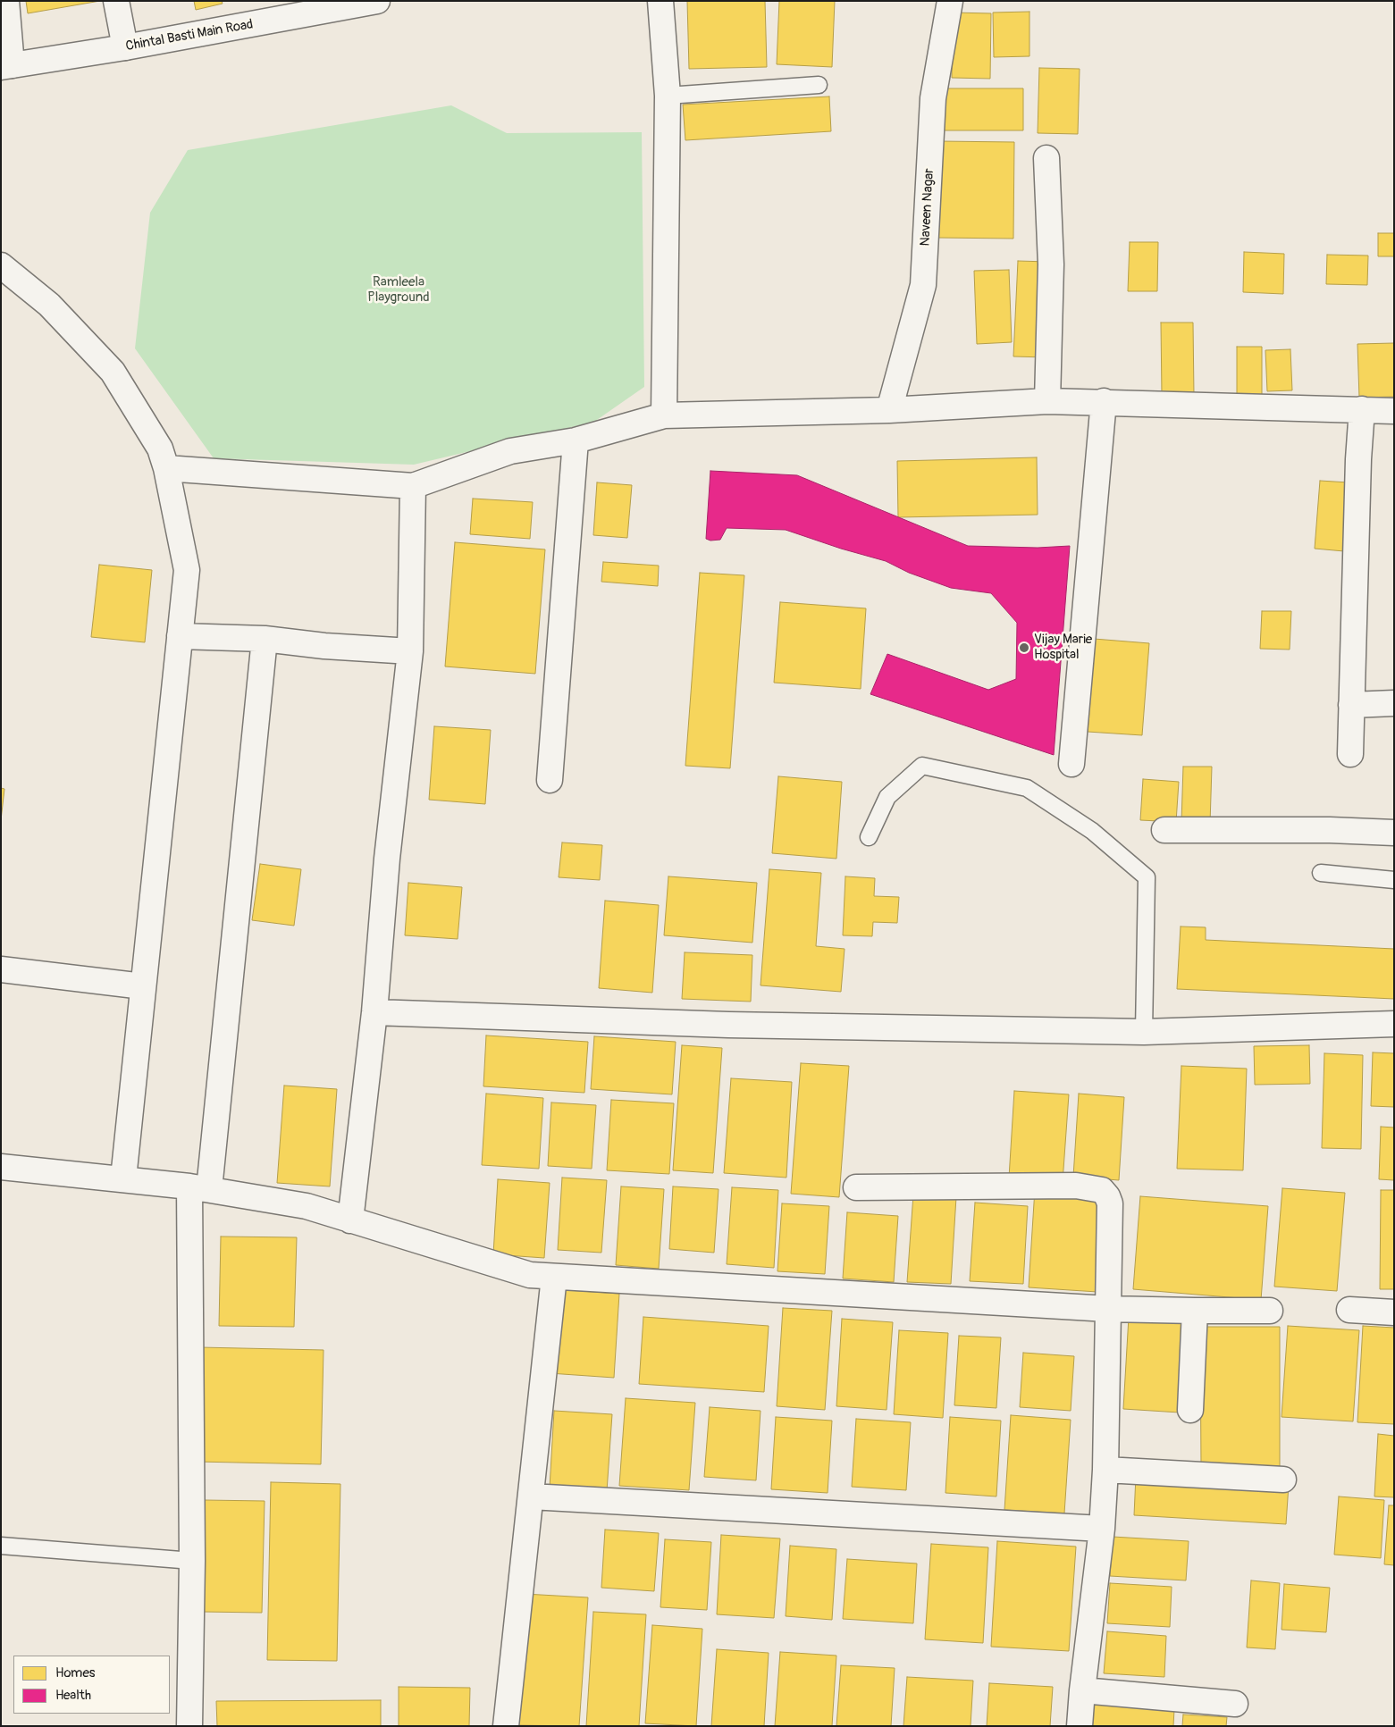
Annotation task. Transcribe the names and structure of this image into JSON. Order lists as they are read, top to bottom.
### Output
{
  "streets": {
    "street": ["Chintal Basti Main Road", "Naveen Nagar"]
  },
  "parks": ["Ramleela Playground"],
  "places": ["Vijay Marie Hospital"],
  "legend": ["Homes", "Health"]
}
